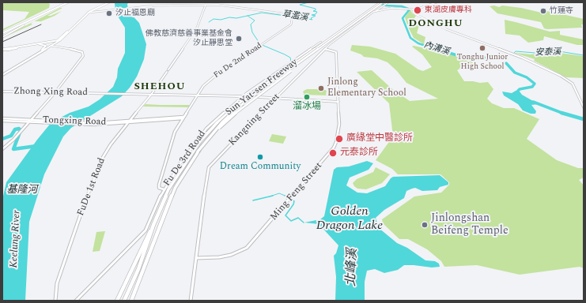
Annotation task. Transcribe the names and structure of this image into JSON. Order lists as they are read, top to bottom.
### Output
{
  "streets": {
    "highway": ["Sun Yat-sen Freeway"],
    "street": [
      "Fu De 2nd Road",
      "Zhong Xing Road",
      "Kangning Street",
      "Tongxing Road",
      "Fu De 3rd Road",
      "FuDe 1st Road",
      "Ming Feng Street"
    ]
  },
  "crossings": [
    ["Fu De 2nd Road", "Tongxing Road"],
    ["Fu De 2nd Road", "Fu De 3rd Road"],
    ["Zhong Xing Road", "FuDe 1st Road"],
    ["Kangning Street", "Ming Feng Street"],
    ["Tongxing Road", "FuDe 1st Road"]
  ],
  "districts": ["DONGHU", "SHEHOU"],
  "water": [
    "草濫溪",
    "內溝溪",
    "安泰溪",
    "基隆河",
    "Golden Dragon Lake",
    "Keelung River",
    "北峰溪"
  ],
  "places": [
    "東湖皮膚專科",
    "竹蓮寺",
    "汐止福恩廟",
    "佛教慈濟慈善事業基金會 汐止靜思堂",
    "Tonghu Junior High School",
    "Jinlong Elementary School",
    "溜冰場",
    "廣緣堂中醫診所",
    "元泰診所",
    "Dream Community",
    "Jinlongshan Beifeng Temple"
  ]
}
